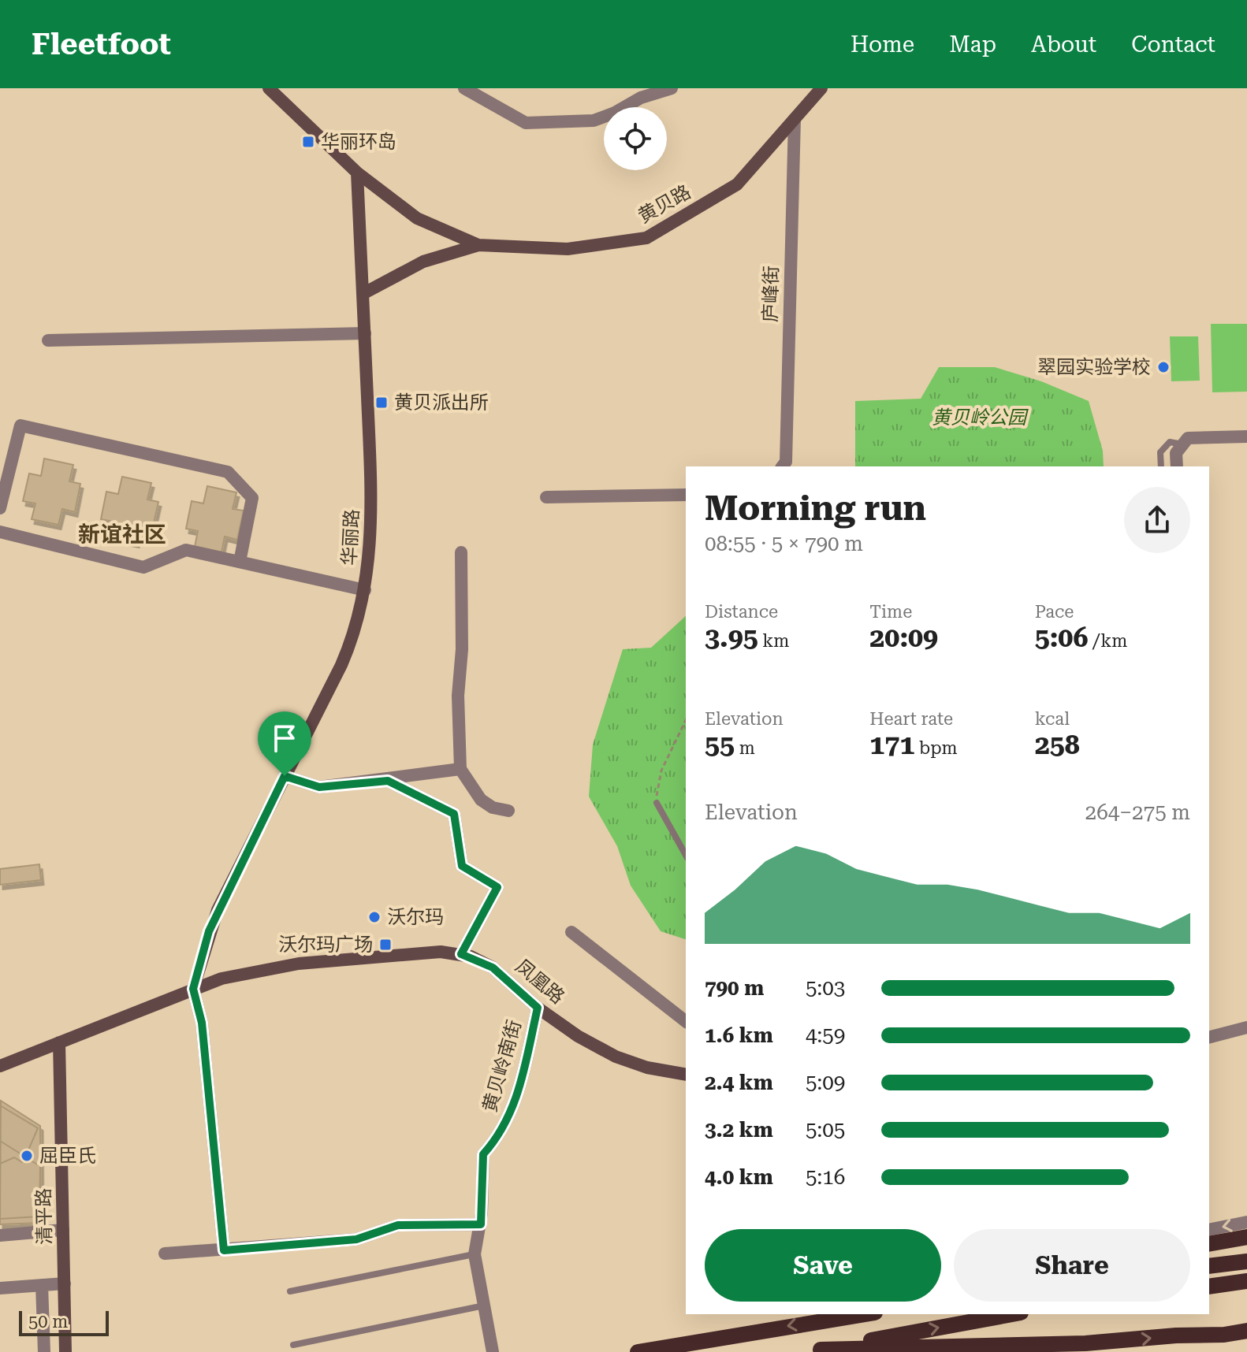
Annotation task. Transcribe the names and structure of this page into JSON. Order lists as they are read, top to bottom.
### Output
{
  "streets": {
    "street": [
      "黄贝路",
      "庐峰街",
      "华丽路",
      "凤凰路",
      "黄贝岭南街",
      "清平路"
    ]
  },
  "crossings": [
    ["黄贝路", "庐峰街"],
    ["黄贝路", "华丽路"],
    ["华丽路", "凤凰路"],
    ["凤凰路", "黄贝岭南街"],
    ["凤凰路", "清平路"]
  ],
  "districts": ["新谊社区"],
  "parks": ["黄贝岭公园"],
  "places": {
    "transit": ["华丽环岛", "黄贝派出所", "沃尔玛广场"],
    "other": ["翠园实验学校", "沃尔玛", "屈臣氏"]
  },
  "scale_bar": "50 m",
  "page": {
    "header": "Fleetfoot",
    "nav": [
      "Home",
      "Map",
      "About",
      "Contact"
    ],
    "heading": ["Morning run", "08:55 · 5 × 790 m"],
    "stats": [
      ["Distance", "3.95 km"],
      ["Time", "20:09"],
      ["Pace", "5:06 /km"],
      ["Elevation", "55 m"],
      ["Heart rate", "171 bpm"],
      ["kcal", "258"]
    ],
    "chart": ["Elevation", "264–275 m"],
    "list": [
      {
        "name": "790 m",
        "note": "5:03"
      },
      {
        "name": "1.6 km",
        "note": "4:59"
      },
      {
        "name": "2.4 km",
        "note": "5:09"
      },
      {
        "name": "3.2 km",
        "note": "5:05"
      },
      {
        "name": "4.0 km",
        "note": "5:16"
      }
    ],
    "buttons": ["Save", "Share"],
    "scale": "50 m"
  }
}
